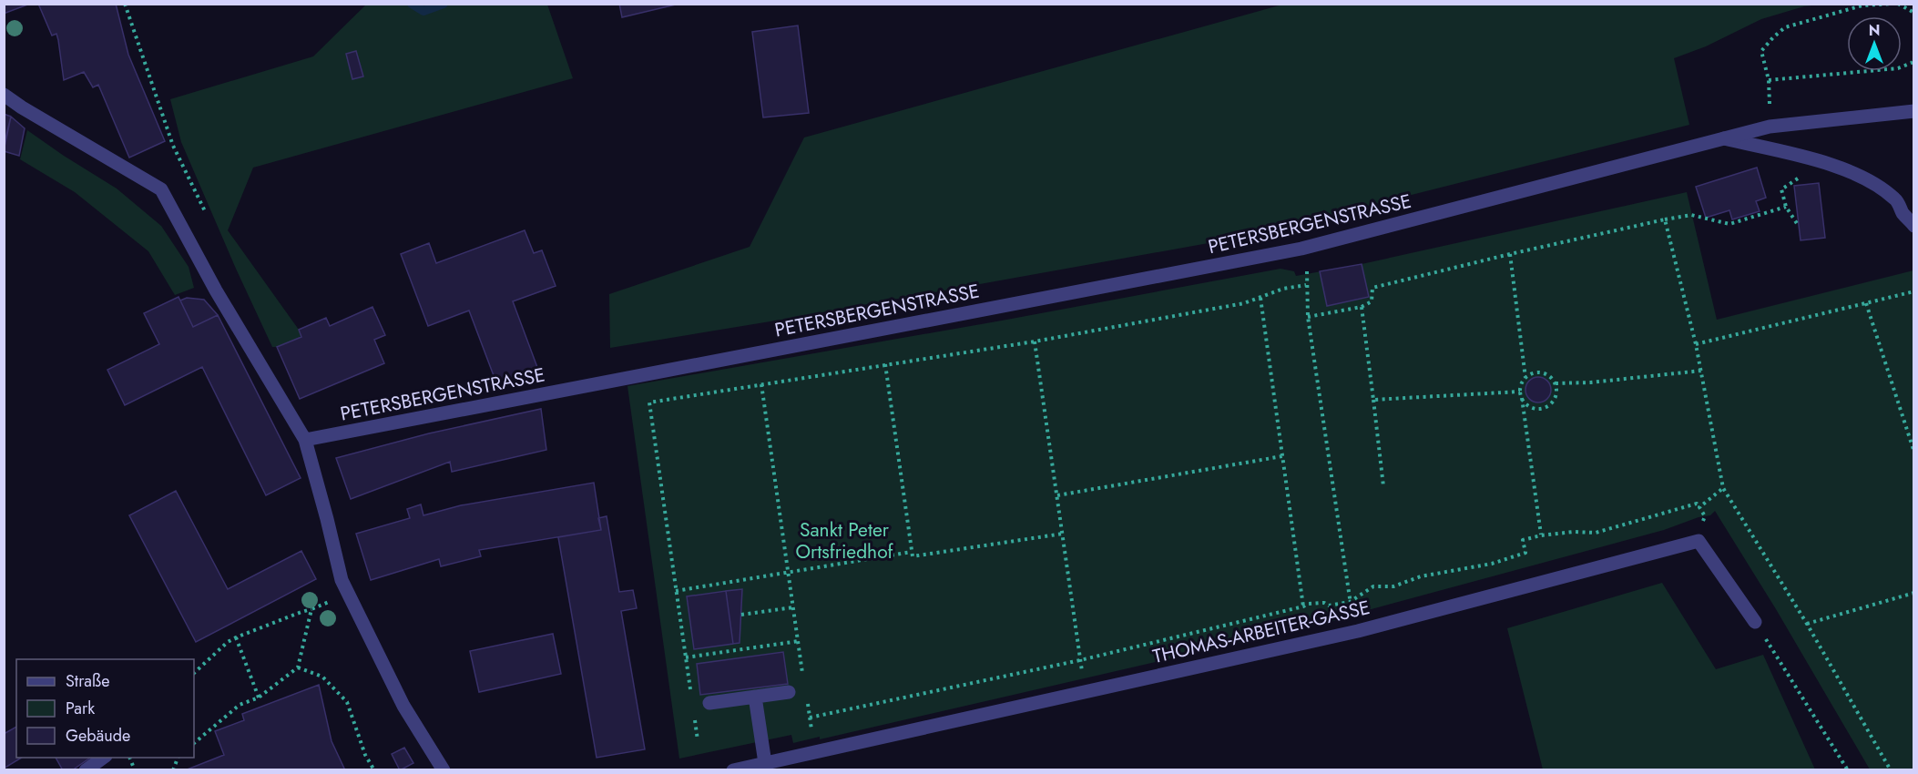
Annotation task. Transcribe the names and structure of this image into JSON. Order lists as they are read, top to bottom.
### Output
{
  "streets": {
    "street": ["PETERSBERGENSTRASSE", "THOMAS-ARBEITER-GASSE"]
  },
  "parks": ["Sankt Peter Ortsfriedhof"],
  "legend": ["Straße", "Park", "Gebäude"],
  "north": "top"
}
